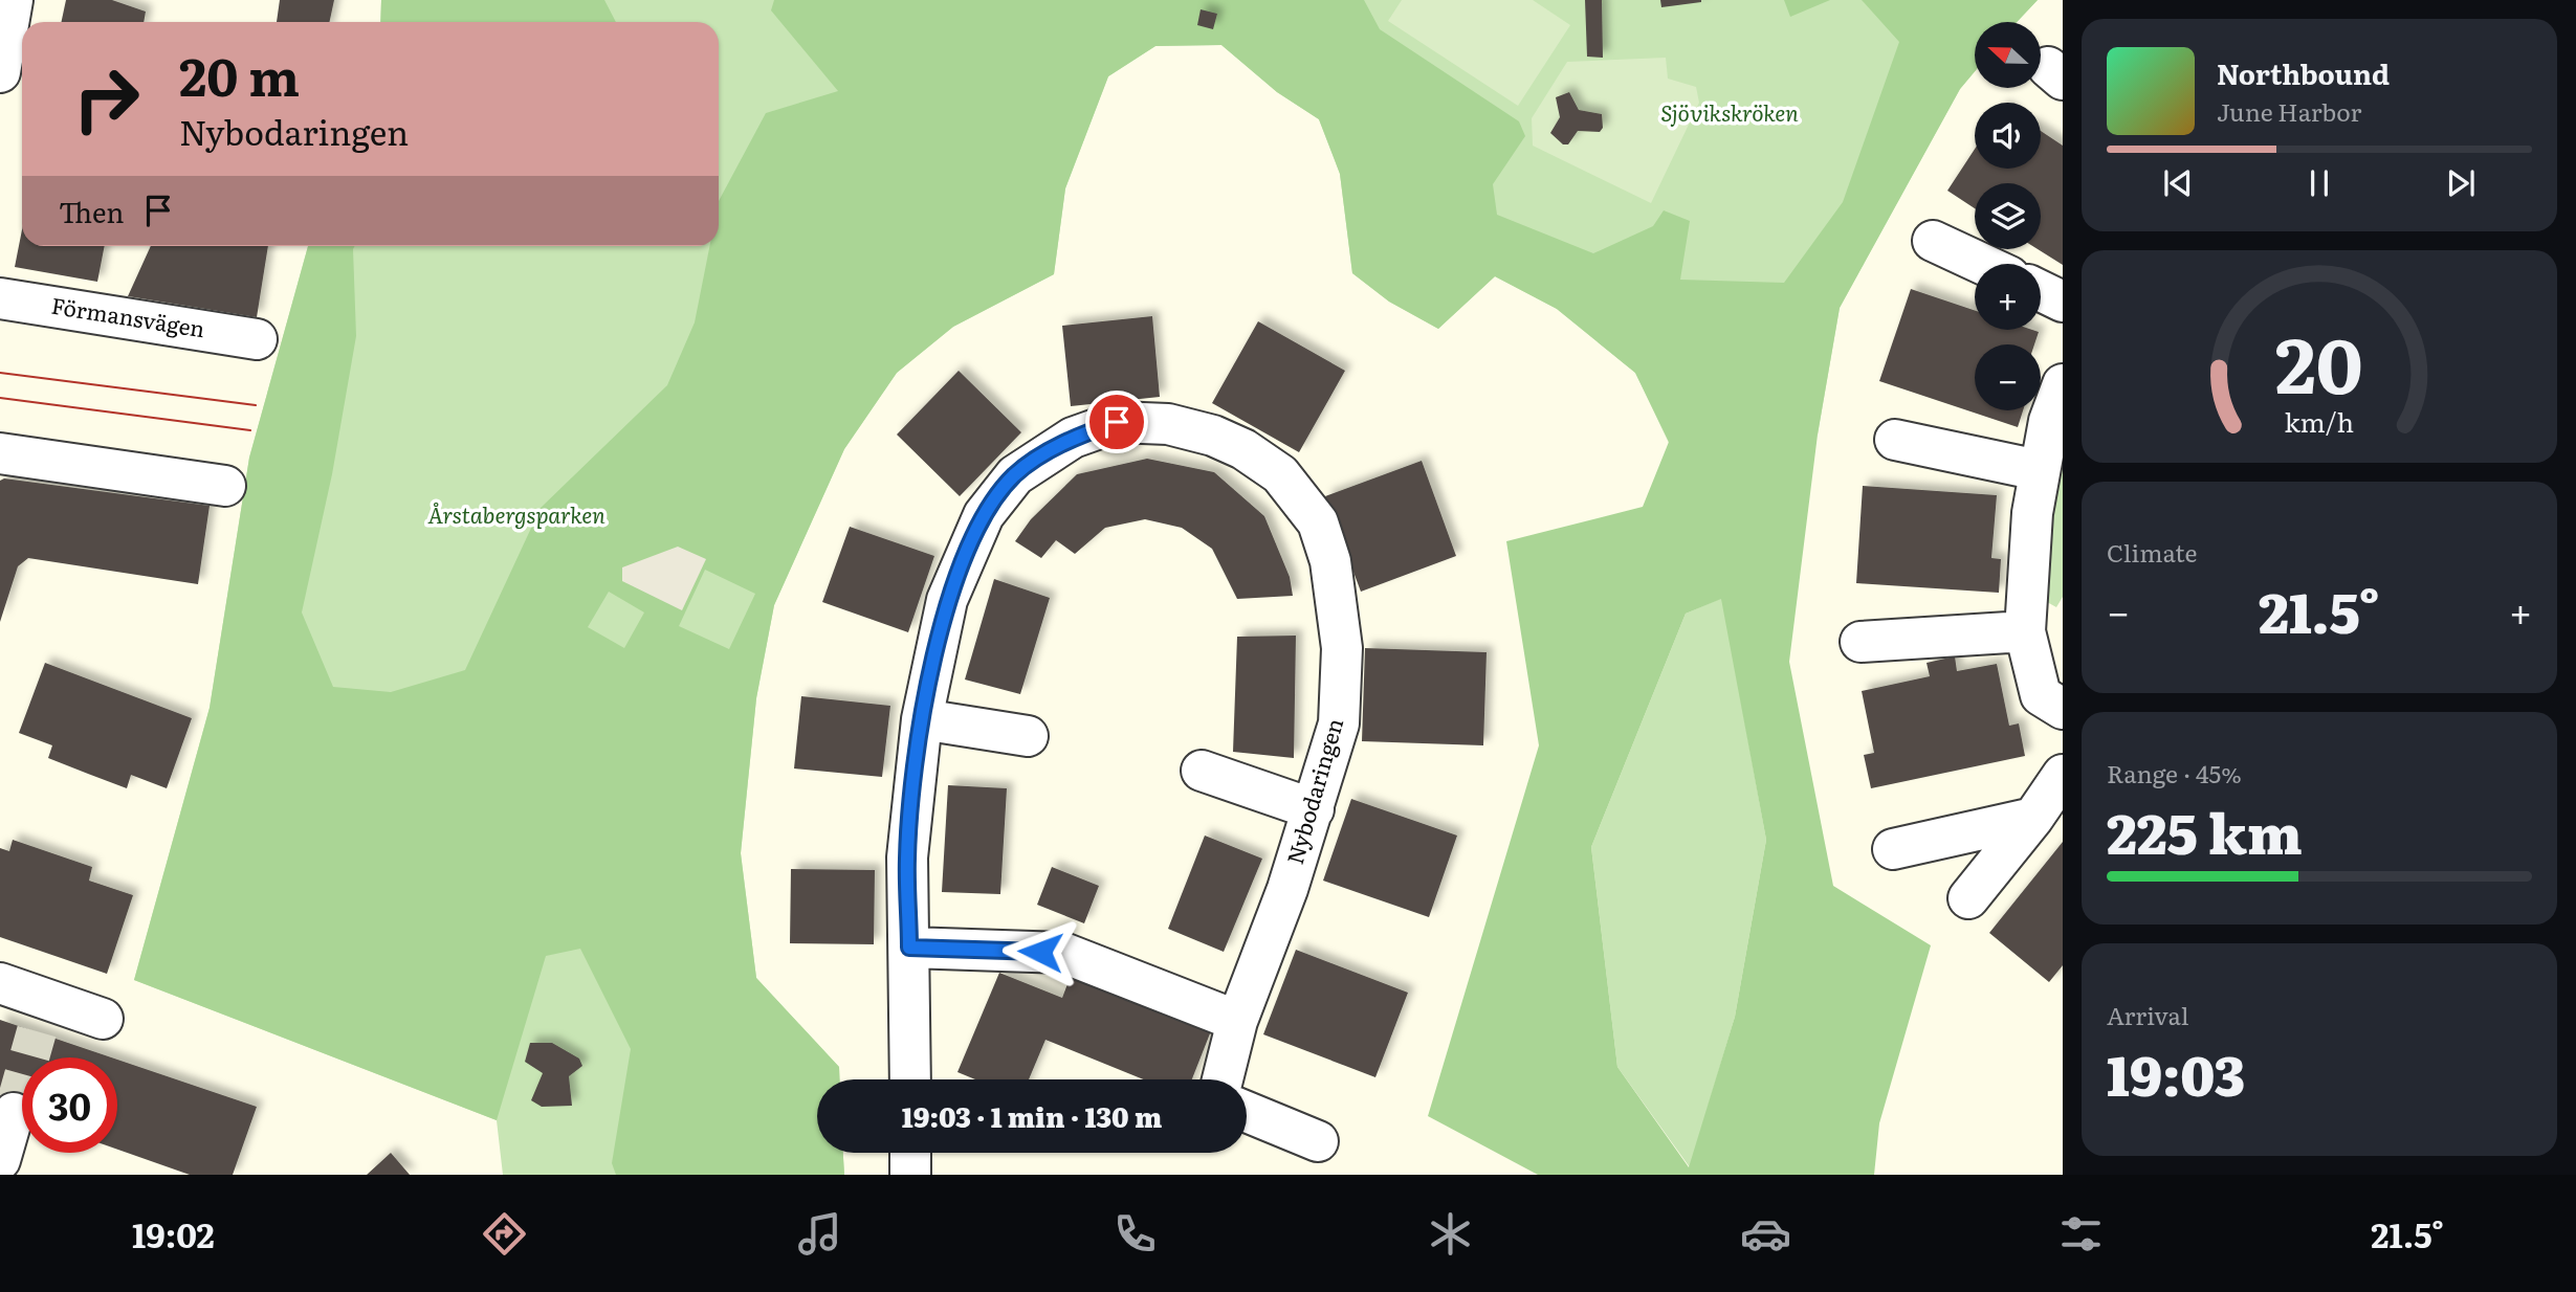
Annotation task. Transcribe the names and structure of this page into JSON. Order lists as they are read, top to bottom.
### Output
{
  "streets": {
    "street": ["Förmansvägen", "Nybodaringen"]
  },
  "parks": ["Sjövikskröken", "Årstabergsparken"],
  "north": "left",
  "page": {
    "map_buttons": ["+", "−"],
    "turn": ["20 m", "Nybodaringen"],
    "song": ["Northbound", "June Harbor"],
    "then": "Then",
    "tile": [
      "Climate",
      ["Range · 45%", "225 km"],
      ["Arrival", "19:03"]
    ],
    "heat": ["−", "21.5°", "+"],
    "limit": "30",
    "trip": "19:03 · 1 min · 130 m",
    "tabs": ["19:02", "21.5°"],
    "gauge": ["20", "km/h"]
  }
}
